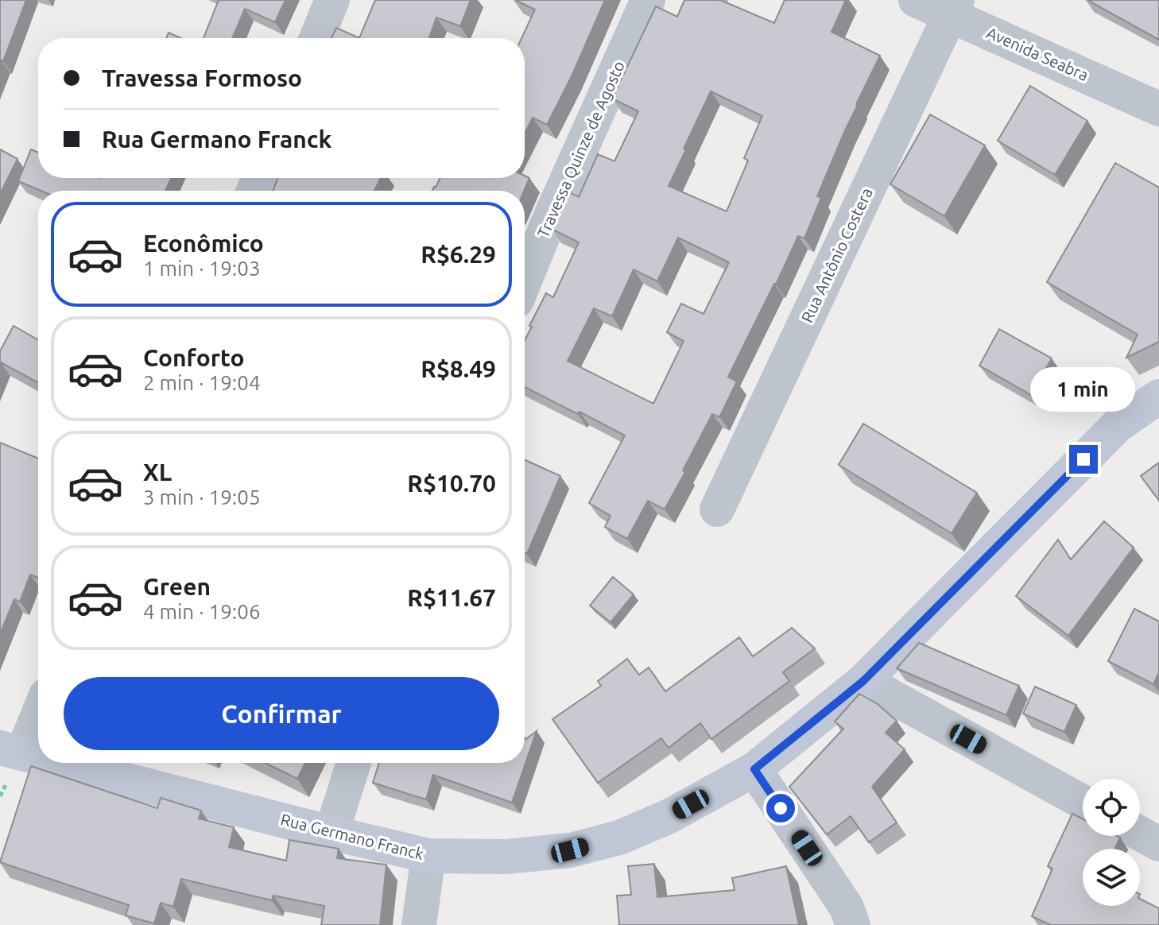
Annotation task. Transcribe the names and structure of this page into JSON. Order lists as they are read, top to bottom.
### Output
{
  "streets": {
    "street": [
      "Avenida Seabra",
      "Travessa Quinze de Agosto",
      "Rua Antônio Costera",
      "Rua Germano Franck"
    ]
  },
  "crossings": [
    ["Avenida Seabra", "Rua Antônio Costera"]
  ],
  "page": {
    "banner": ["Travessa Formoso", "Rua Germano Franck"],
    "list": [
      {
        "name": "Econômico",
        "note": "1 min · 19:03",
        "value": "R$6.29"
      },
      {
        "name": "Conforto",
        "note": "2 min · 19:04",
        "value": "R$8.49"
      },
      {
        "name": "XL",
        "note": "3 min · 19:05",
        "value": "R$10.70"
      },
      {
        "name": "Green",
        "note": "4 min · 19:06",
        "value": "R$11.67"
      }
    ],
    "bubble": "1 min",
    "buttons": "Confirmar"
  }
}
